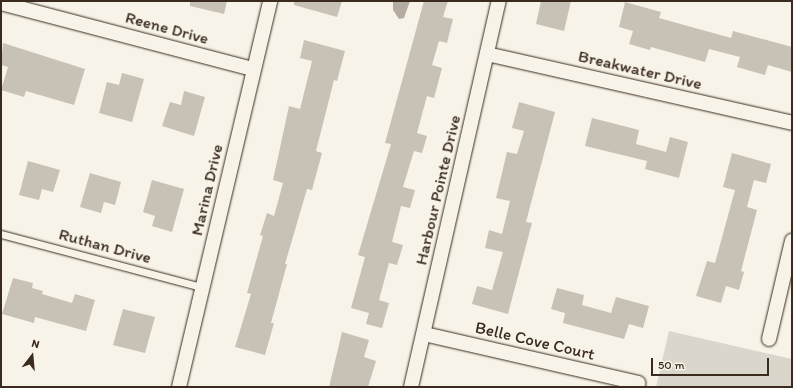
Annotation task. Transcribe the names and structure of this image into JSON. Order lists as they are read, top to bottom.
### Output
{
  "streets": {
    "street": [
      "Reene Drive",
      "Breakwater Drive",
      "Marina Drive",
      "Harbour Pointe Drive",
      "Belle Cove Court"
    ],
    "lane": ["Ruthan Drive"]
  },
  "crossings": [
    ["Reene Drive", "Marina Drive"],
    ["Breakwater Drive", "Harbour Pointe Drive"],
    ["Marina Drive", "Ruthan Drive"],
    ["Harbour Pointe Drive", "Belle Cove Court"]
  ],
  "scale_bar": "50 m",
  "north": "top"
}
